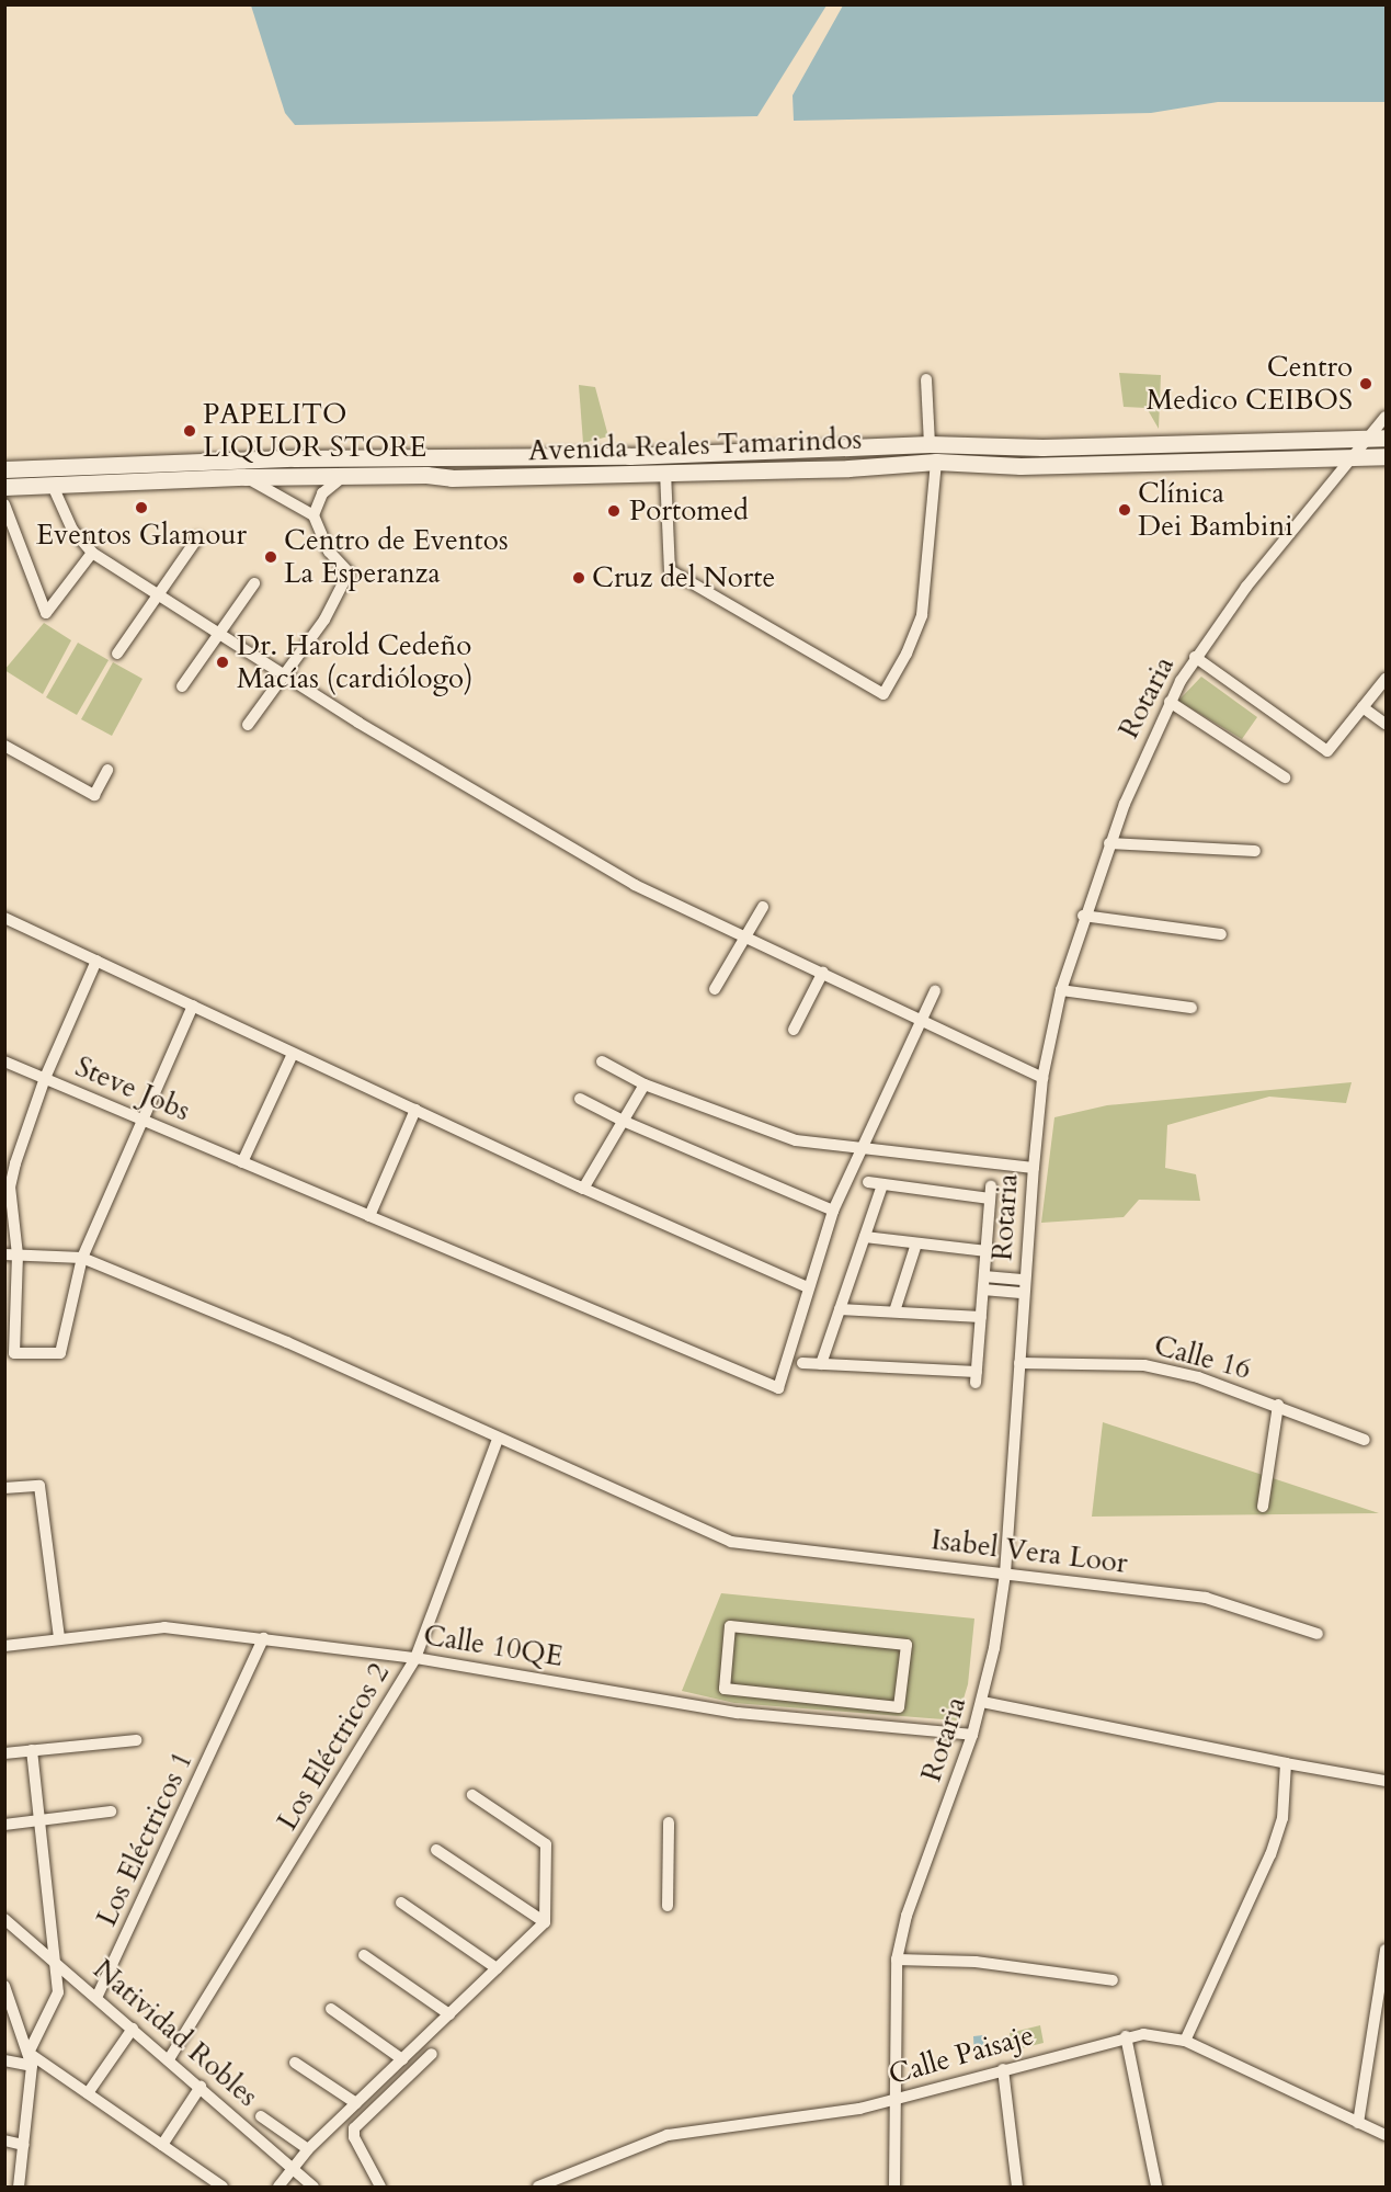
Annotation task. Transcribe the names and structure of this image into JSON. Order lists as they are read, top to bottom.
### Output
{
  "streets": {
    "main road": ["Avenida Reales Tamarindos"],
    "street": [
      "Rotaria",
      "Steve Jobs",
      "Calle 16",
      "Isabel Vera Loor",
      "Calle 10QE",
      "Los Eléctricos 2",
      "Los Eléctricos 1",
      "Natividad Robles",
      "Calle Paisaje"
    ]
  },
  "crossings": [
    ["Avenida Reales Tamarindos", "Rotaria"],
    ["Rotaria", "Calle 16"],
    ["Rotaria", "Isabel Vera Loor"],
    ["Rotaria", "Calle 10QE"],
    ["Rotaria", "Calle Paisaje"],
    ["Isabel Vera Loor", "Los Eléctricos 2"],
    ["Calle 10QE", "Los Eléctricos 2"],
    ["Calle 10QE", "Los Eléctricos 1"],
    ["Los Eléctricos 2", "Natividad Robles"],
    ["Los Eléctricos 1", "Natividad Robles"]
  ],
  "places": [
    "Centro Medico CEIBOS",
    "PAPELITO LIQUOR STORE",
    "Eventos Glamour",
    "Clínica Dei Bambini",
    "Portomed",
    "Centro de Eventos La Esperanza",
    "Cruz del Norte",
    "Dr. Harold Cedeño Macías (cardiólogo)"
  ]
}
